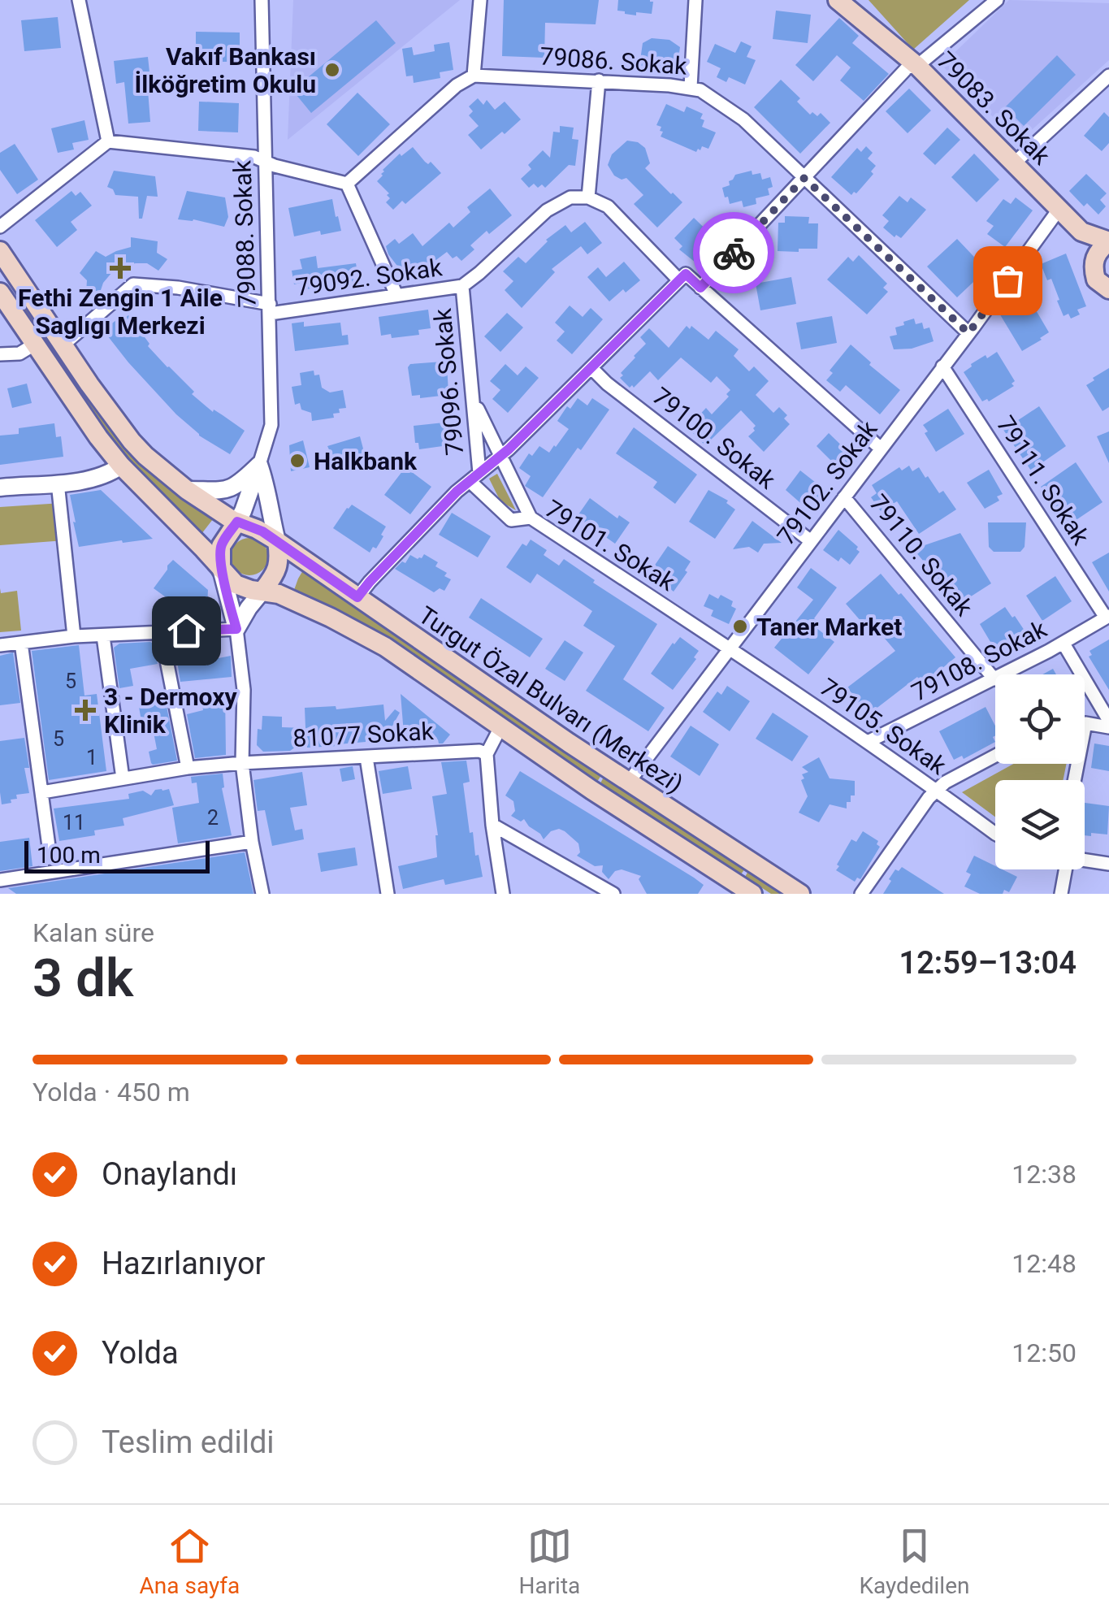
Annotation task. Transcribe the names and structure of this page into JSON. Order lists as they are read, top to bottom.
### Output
{
  "streets": {
    "main road": ["79083. Sokak", "Turgut Özal Bulvarı (Merkezi)"],
    "street": [
      "79086. Sokak",
      "79088. Sokak",
      "79092. Sokak",
      "79096. Sokak",
      "79100. Sokak",
      "79111. Sokak",
      "79102. Sokak",
      "79101. Sokak",
      "79110. Sokak",
      "79108. Sokak",
      "79105. Sokak",
      "81077 Sokak"
    ]
  },
  "crossings": [
    ["79086. Sokak", "79102. Sokak"],
    ["79083. Sokak", "79102. Sokak"],
    ["79088. Sokak", "79092. Sokak"],
    ["79092. Sokak", "79096. Sokak"],
    ["79096. Sokak", "79101. Sokak"],
    ["79100. Sokak", "79102. Sokak"],
    ["79111. Sokak", "79102. Sokak"],
    ["79111. Sokak", "79108. Sokak"],
    ["79102. Sokak", "79101. Sokak"],
    ["79102. Sokak", "79110. Sokak"],
    ["79102. Sokak", "Turgut Özal Bulvarı (Merkezi)"],
    ["79102. Sokak", "79105. Sokak"],
    ["79101. Sokak", "79105. Sokak"],
    ["79110. Sokak", "79108. Sokak"],
    ["79108. Sokak", "79105. Sokak"]
  ],
  "places": {
    "other": ["Vakıf Bankası İlköğretim Okulu", "Halkbank", "Taner Market"],
    "health": ["Fethi Zengin 1 Aile Saglıgı Merkezi", "3 - Dermoxy Klinik"]
  },
  "house_numbers": [
    "5",
    "5",
    "1",
    "2",
    "11"
  ],
  "scale_bar": "100 m",
  "page": {
    "scale": "100 m",
    "heading": ["3 dk", "Kalan süre", "12:59–13:04"],
    "bar": "Yolda · 450 m",
    "list": [
      ["Onaylandı", "12:38"],
      ["Hazırlanıyor", "12:48"],
      ["Yolda", "12:50"],
      "Teslim edildi"
    ],
    "tabs": ["Ana sayfa", "Harita", "Kaydedilen"]
  }
}
